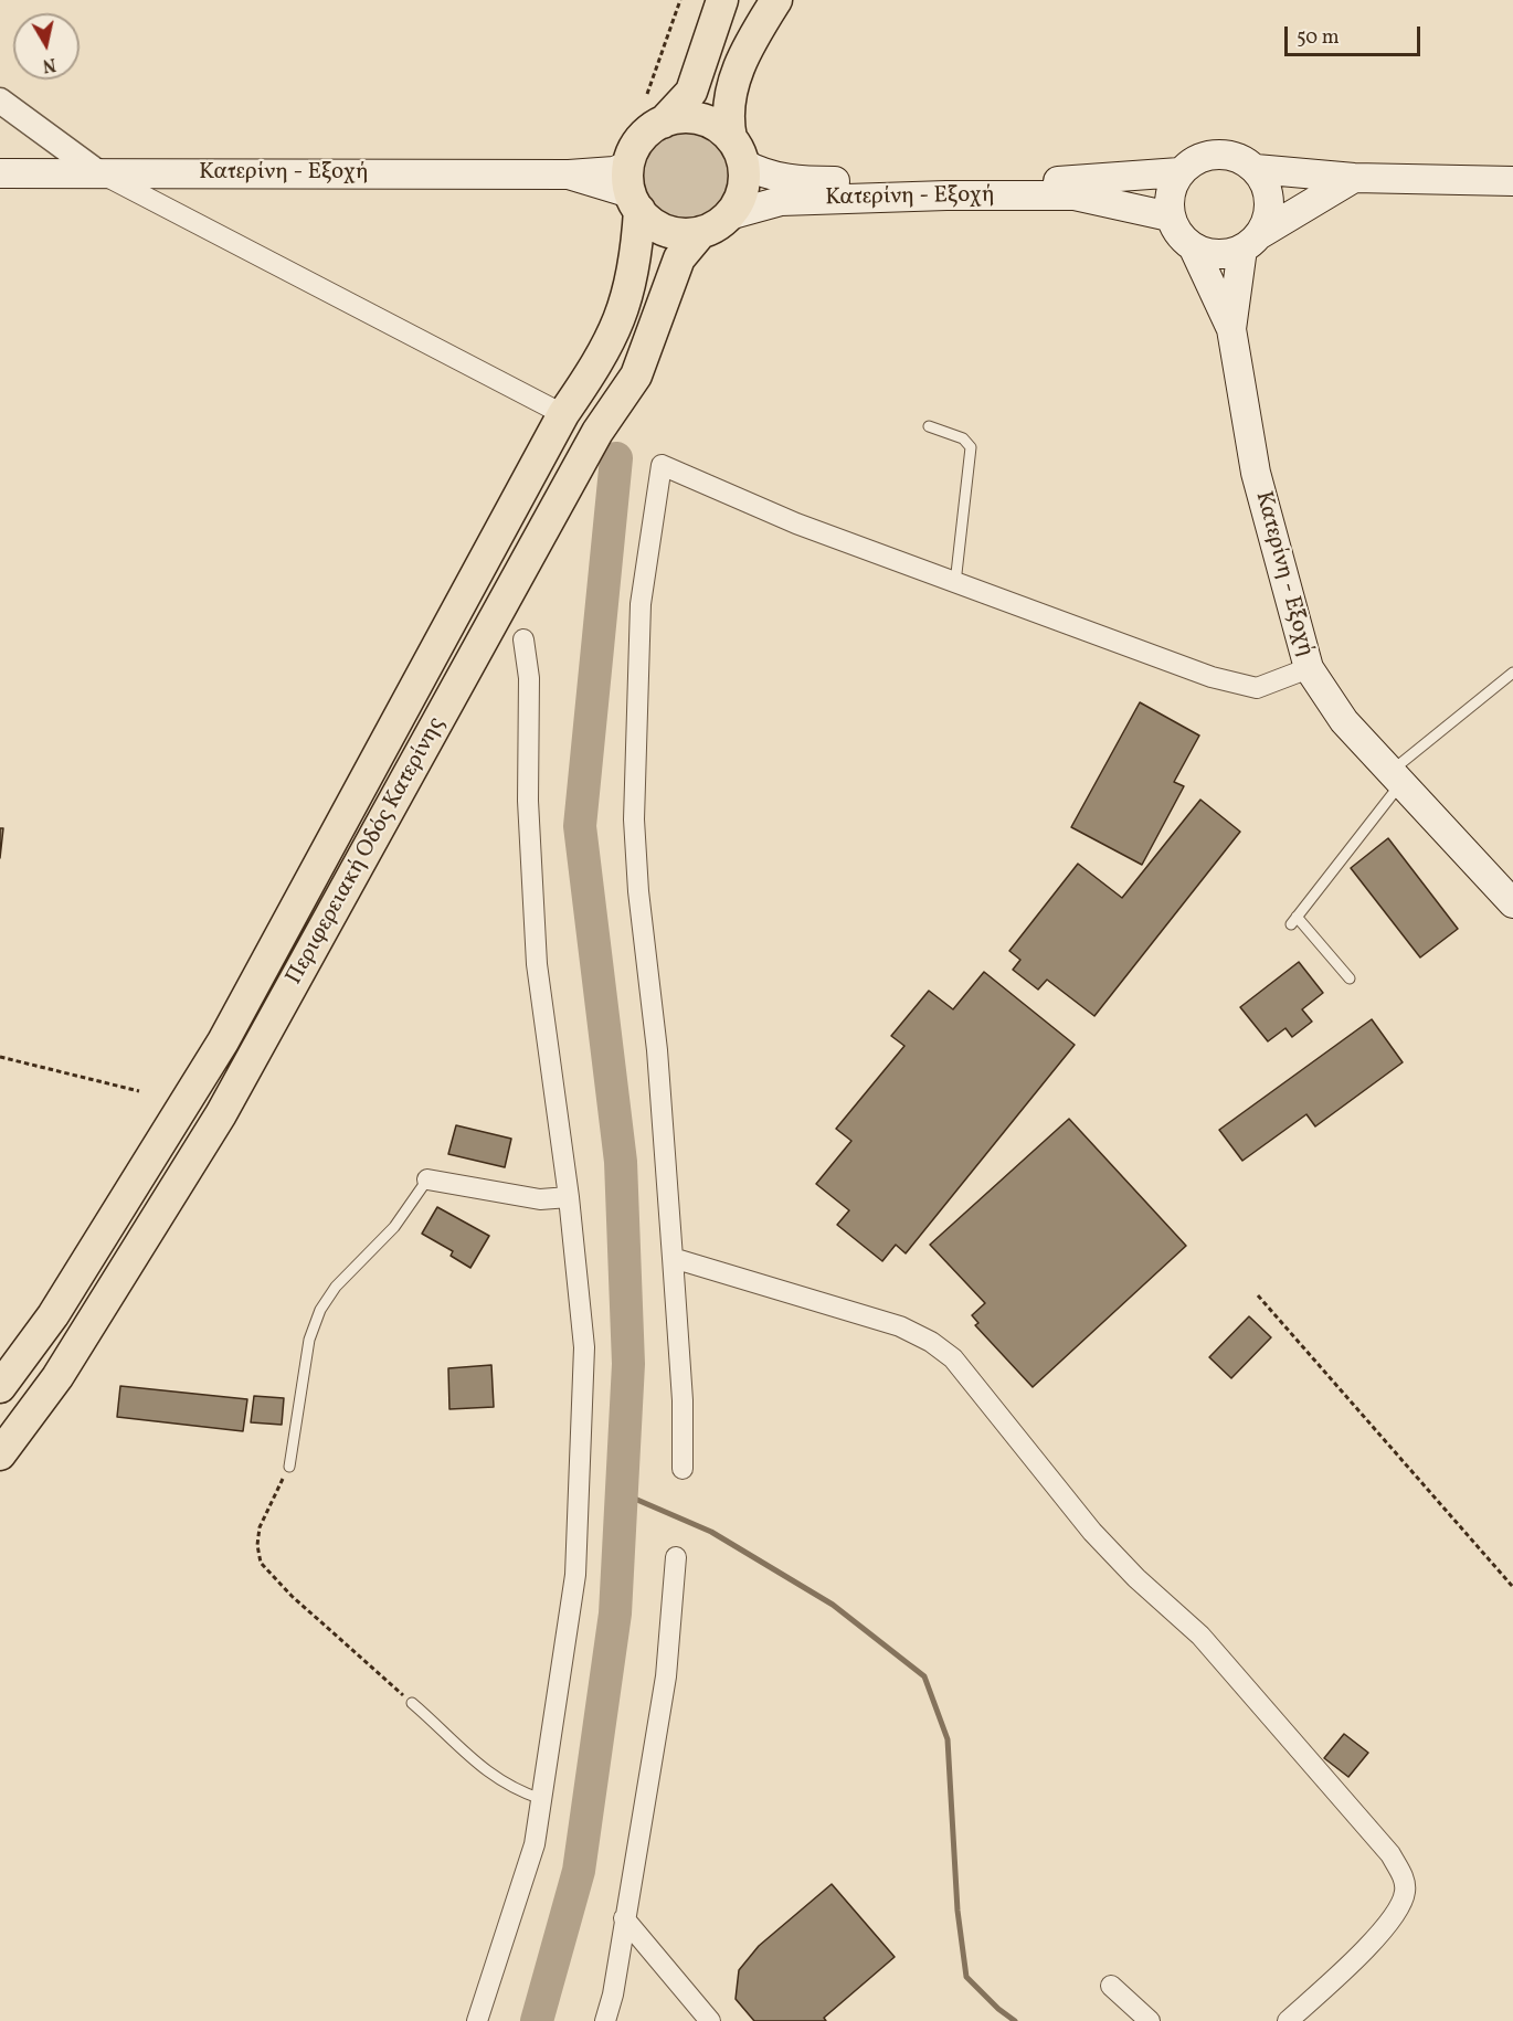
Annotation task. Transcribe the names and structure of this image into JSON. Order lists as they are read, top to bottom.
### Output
{
  "streets": {
    "main road": ["Κατερίνη - Εξοχή", "Περιφερειακή Οδός Κατερίνης"]
  },
  "crossings": [
    ["Κατερίνη - Εξοχή", "Περιφερειακή Οδός Κατερίνης"]
  ],
  "scale_bar": "50 m",
  "north": "bottom"
}
